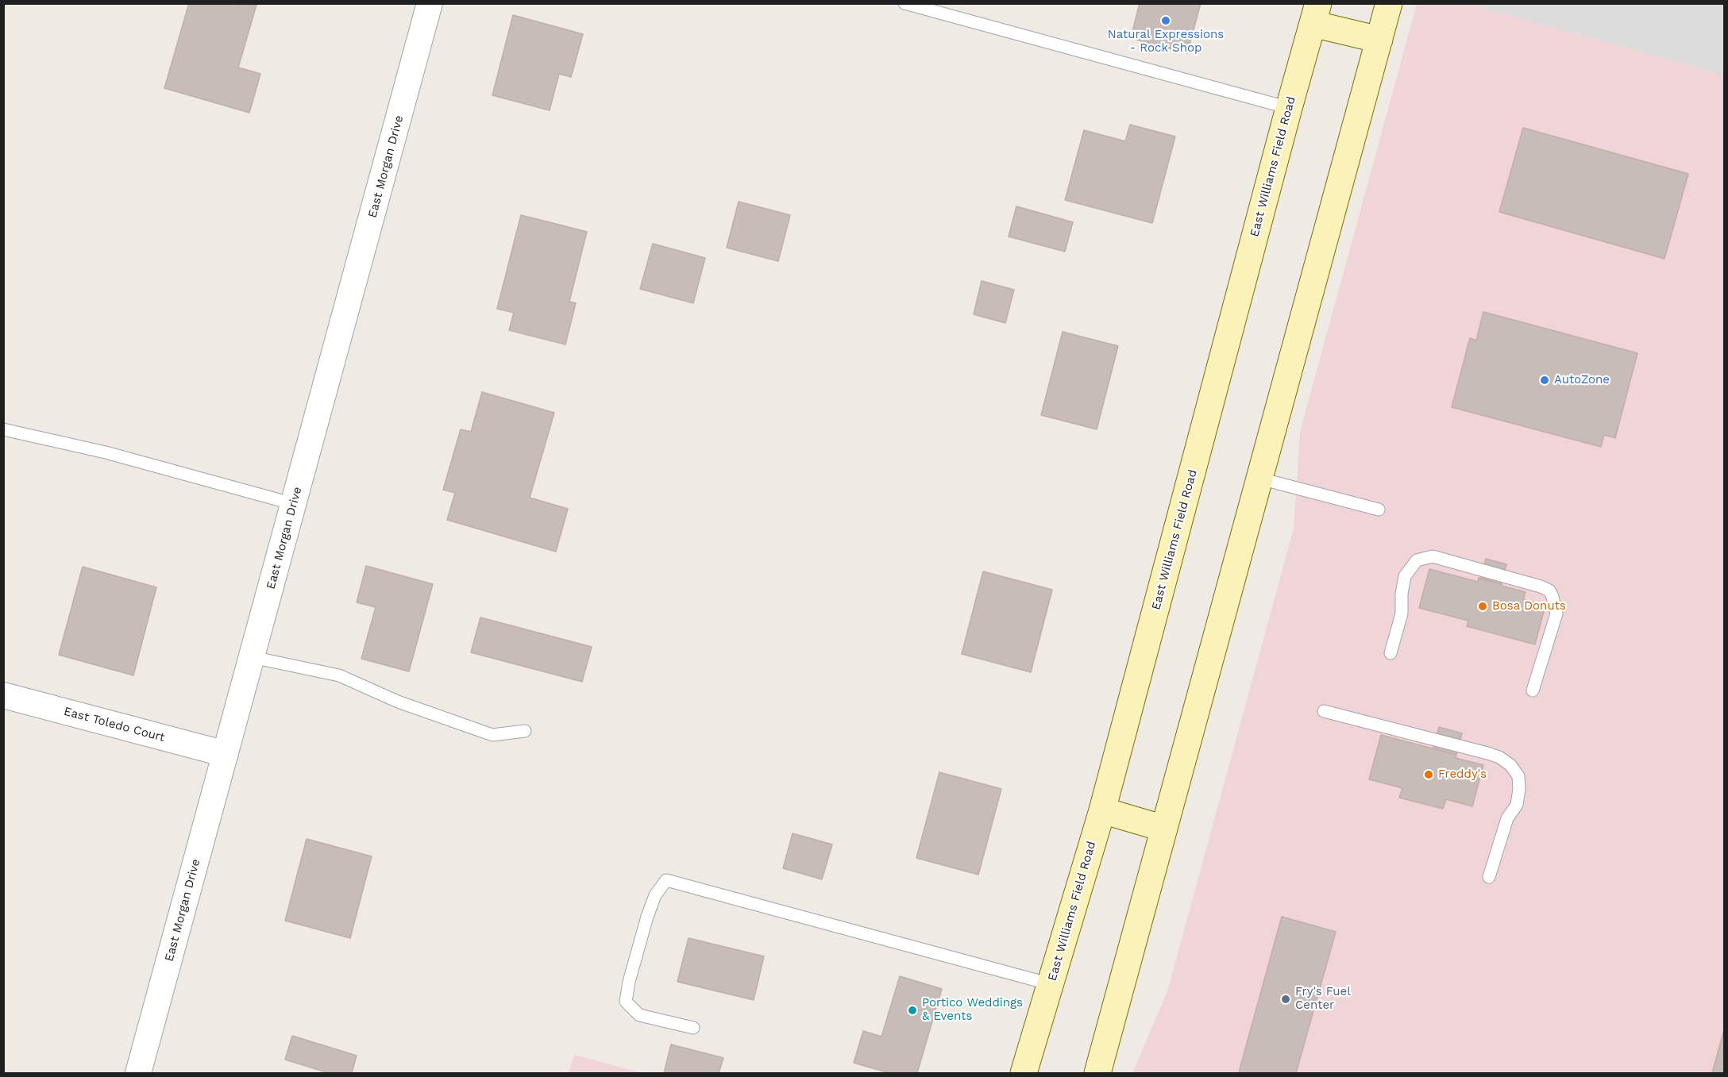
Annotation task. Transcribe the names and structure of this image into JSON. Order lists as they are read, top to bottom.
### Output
{
  "streets": {
    "main road": ["East Williams Field Road"],
    "street": ["East Morgan Drive", "East Toledo Court"]
  },
  "crossings": [
    ["East Morgan Drive", "East Toledo Court"]
  ],
  "places": [
    "Natural Expressions - Rock Shop",
    "AutoZone",
    "Bosa Donuts",
    "Freddy's",
    "Fry's Fuel Center",
    "Portico Weddings & Events"
  ]
}
